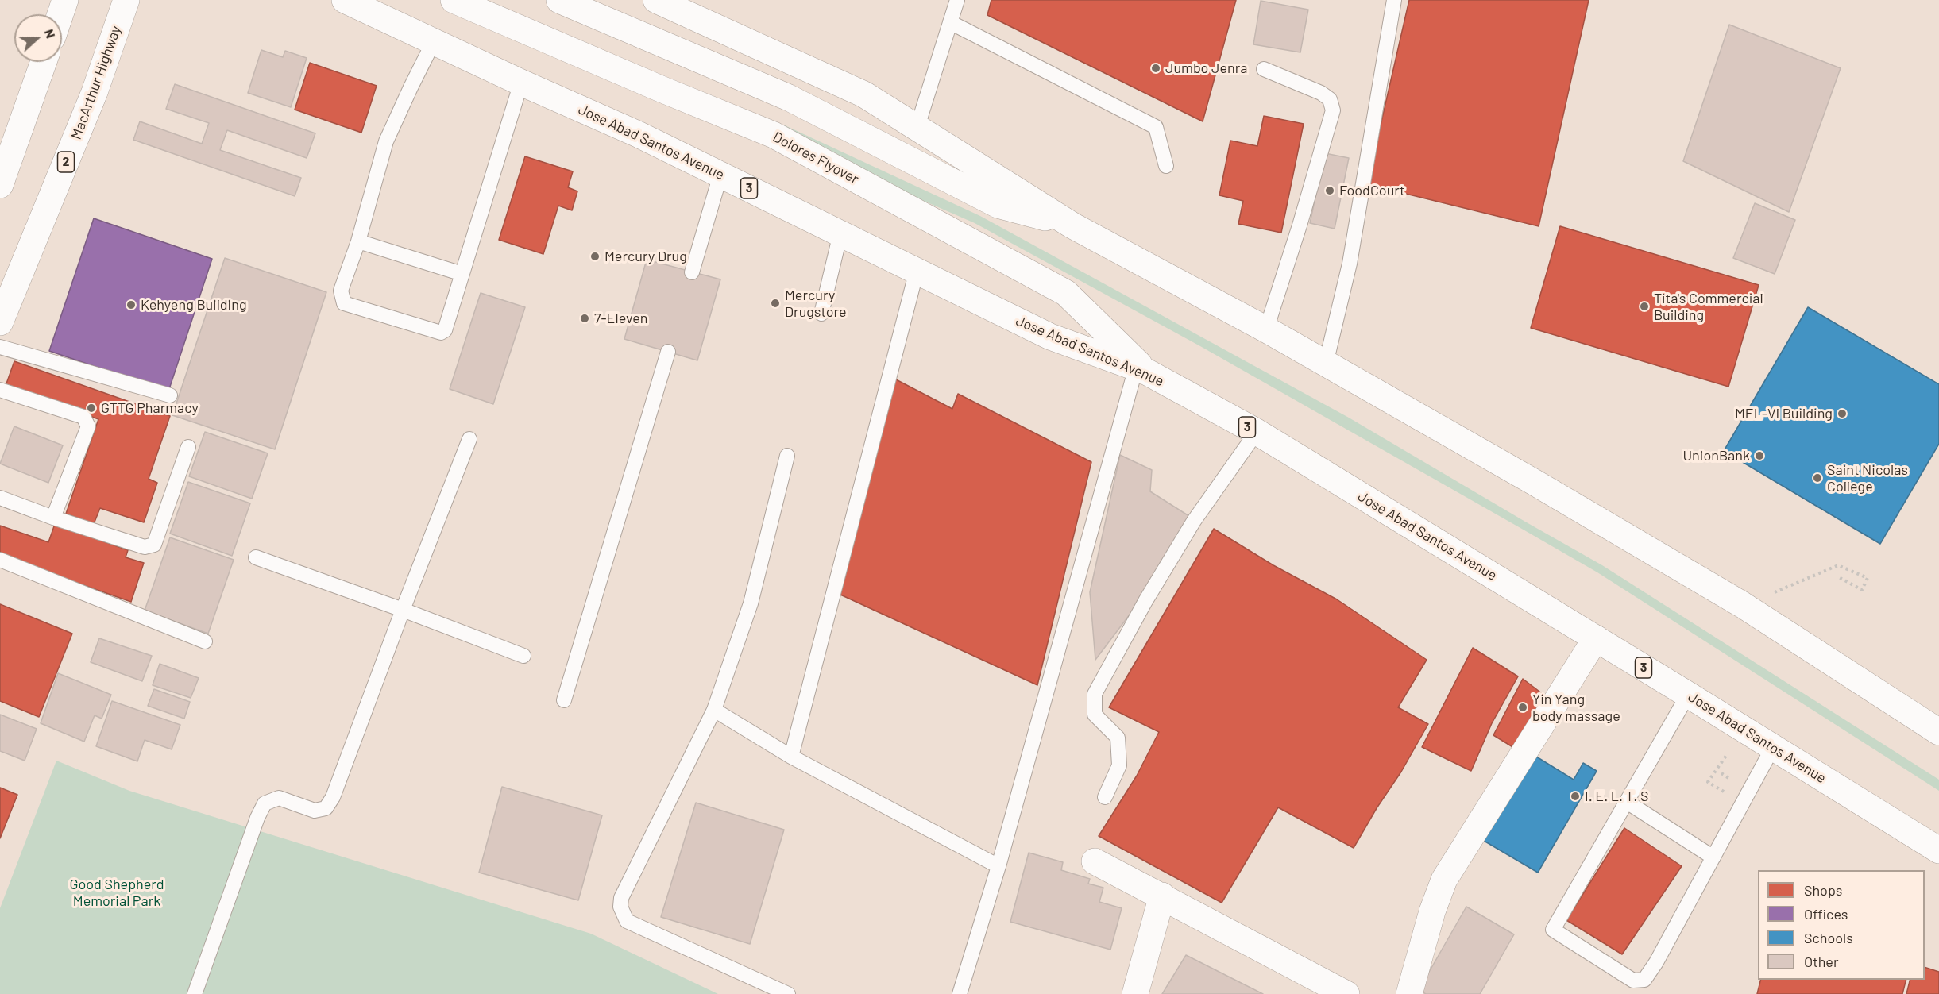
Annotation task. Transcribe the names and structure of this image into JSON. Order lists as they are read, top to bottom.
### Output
{
  "streets": {
    "main road": [
      "MacArthur Highway",
      "Jose Abad Santos Avenue",
      "Dolores Flyover",
      "2",
      "3"
    ]
  },
  "crossings": [
    ["Jose Abad Santos Avenue", "Dolores Flyover"]
  ],
  "parks": ["Good Shepherd Memorial Park"],
  "places": [
    "Jumbo Jenra",
    "FoodCourt",
    "Mercury Drug",
    "Mercury Drugstore",
    "Kehyeng Building",
    "Tita's Commercial Building",
    "7-Eleven",
    "GTTG Pharmacy",
    "MEL-VI Building",
    "UnionBank",
    "Saint Nicolas College",
    "Yin Yang body massage",
    "I. E. L. T. S"
  ],
  "legend": [
    "Shops",
    "Offices",
    "Schools",
    "Other"
  ],
  "north": "right"
}
